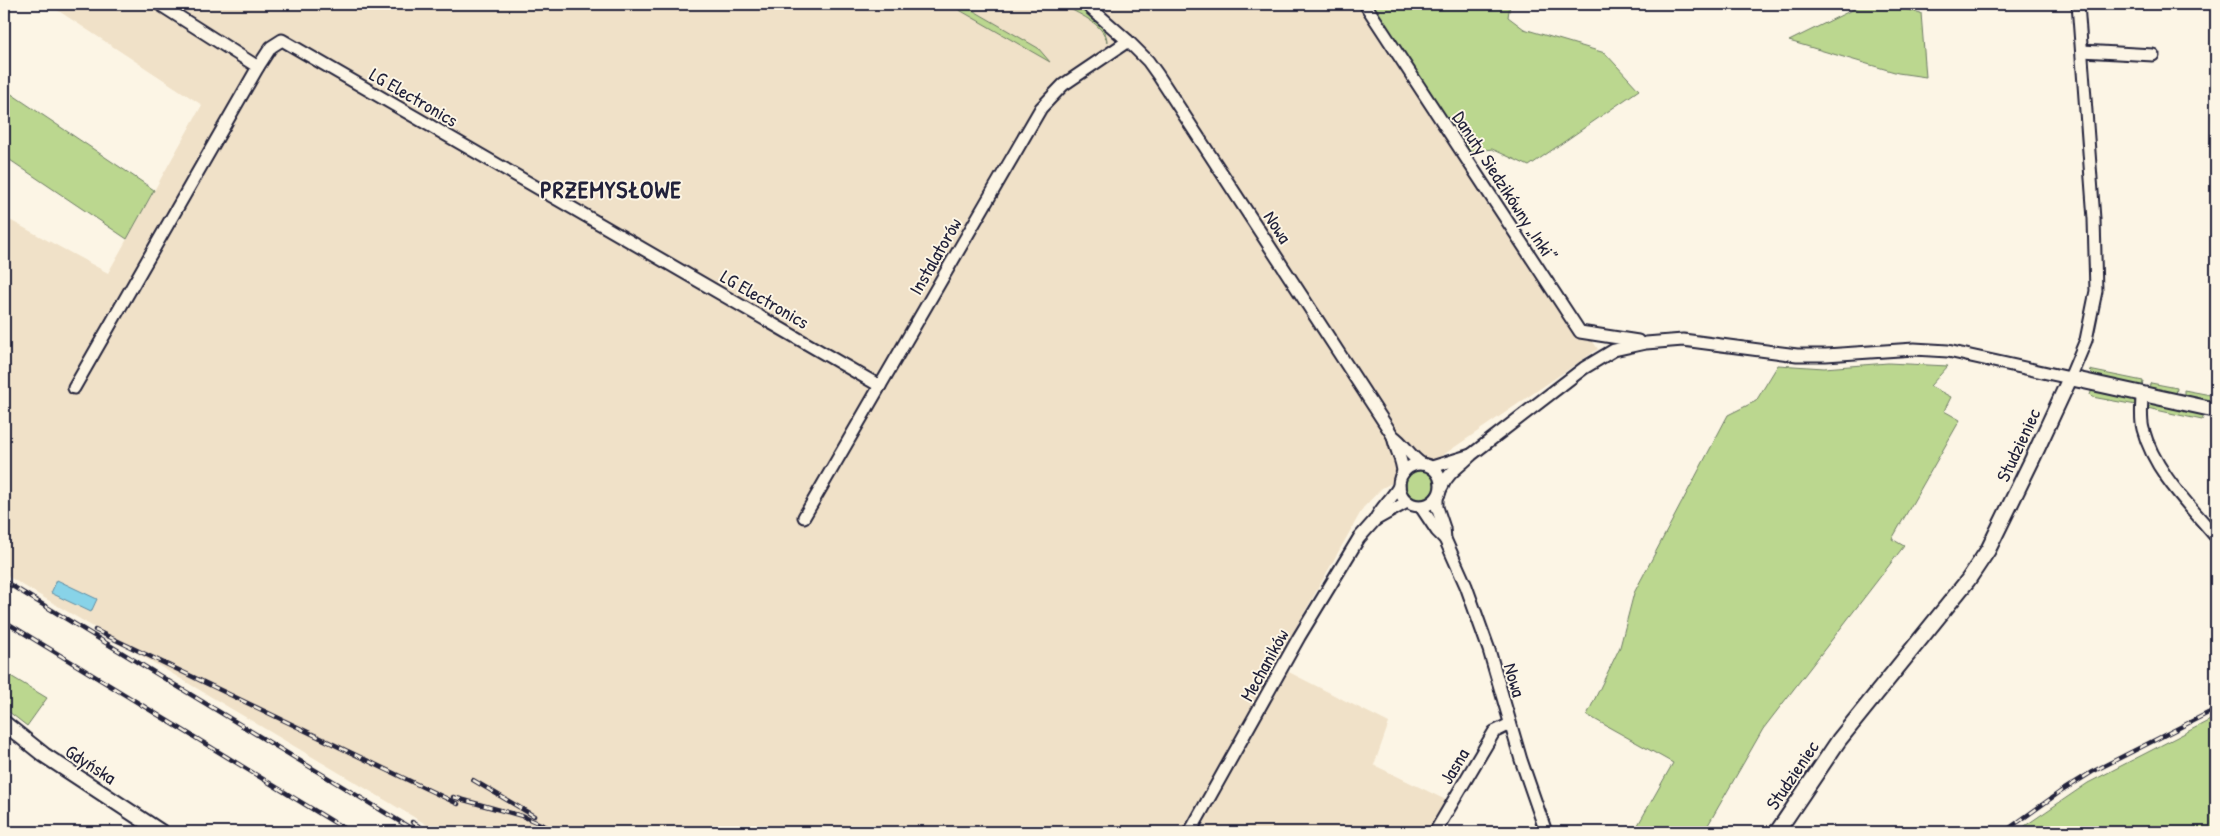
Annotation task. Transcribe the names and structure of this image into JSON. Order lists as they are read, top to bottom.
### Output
{
  "streets": {
    "main road": ["Studzieniec", "Gdyńska"],
    "street": [
      "LG Electronics",
      "Danuty Siedzikówny „Inki”",
      "Nowa",
      "Instalatorów",
      "Mechaników",
      "Jasna"
    ]
  },
  "crossings": [
    ["LG Electronics", "Instalatorów"],
    ["Nowa", "Instalatorów"],
    ["Nowa", "Jasna"]
  ],
  "districts": ["PRZEMYSŁOWE"]
}
